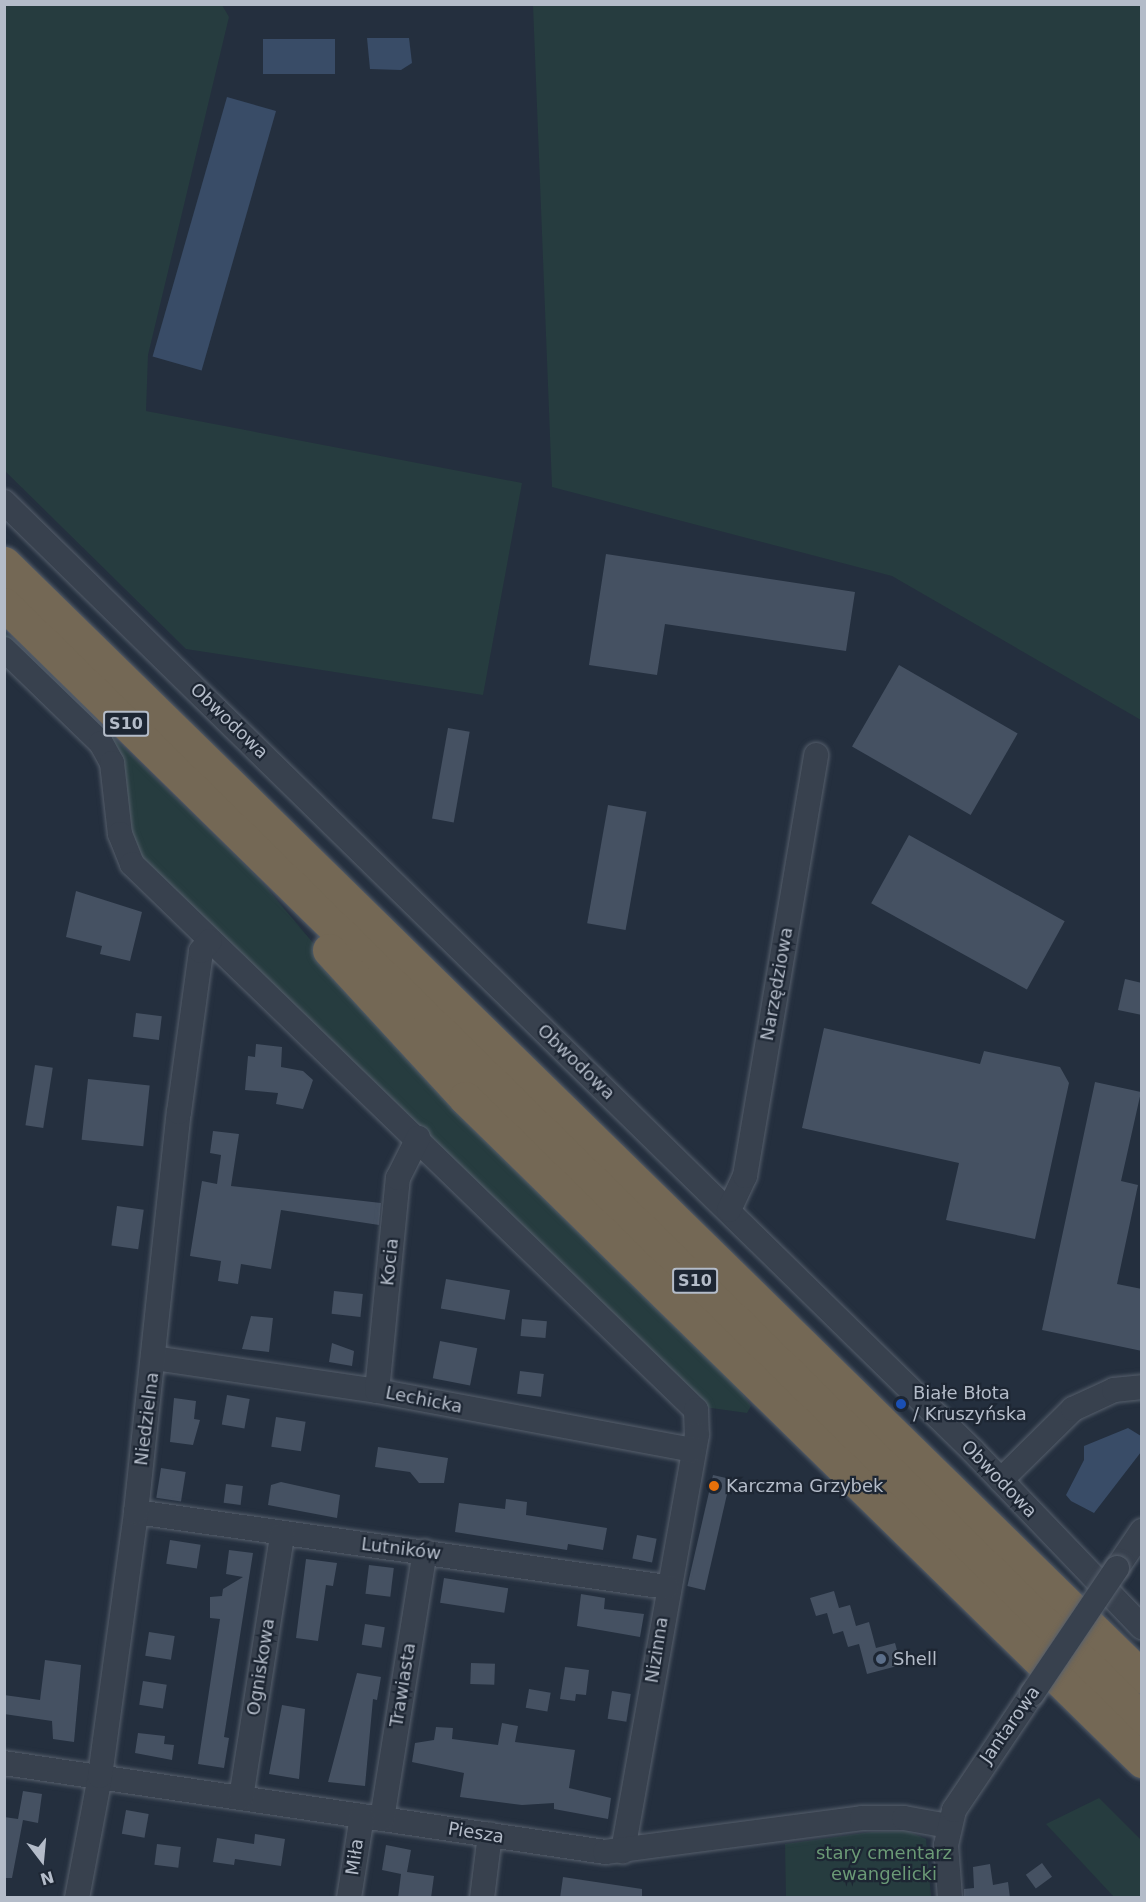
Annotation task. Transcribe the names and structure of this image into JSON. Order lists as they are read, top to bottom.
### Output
{
  "streets": {
    "highway": ["S10"],
    "street": [
      "Obwodowa",
      "Narzędziowa",
      "Kocia",
      "Lechicka",
      "Niedzielna",
      "Lutników",
      "Nizinna",
      "Ogniskowa",
      "Trawiasta",
      "Jantarowa",
      "Piesza",
      "Miła"
    ]
  },
  "crossings": [
    ["Obwodowa", "Narzędziowa"],
    ["Kocia", "Lechicka"],
    ["Kocia", "Nizinna"],
    ["Lechicka", "Niedzielna"],
    ["Lechicka", "Nizinna"],
    ["Niedzielna", "Lutników"],
    ["Niedzielna", "Nizinna"],
    ["Niedzielna", "Piesza"],
    ["Lutników", "Nizinna"],
    ["Lutników", "Ogniskowa"],
    ["Lutników", "Trawiasta"],
    ["Nizinna", "Piesza"],
    ["Ogniskowa", "Piesza"],
    ["Trawiasta", "Piesza"],
    ["Trawiasta", "Miła"],
    ["Jantarowa", "Piesza"],
    ["Piesza", "Miła"]
  ],
  "parks": ["stary cmentarz ewangelicki"],
  "places": ["Białe Błota / Kruszyńska", "Karczma Grzybek", "Shell"],
  "north": "bottom"
}
